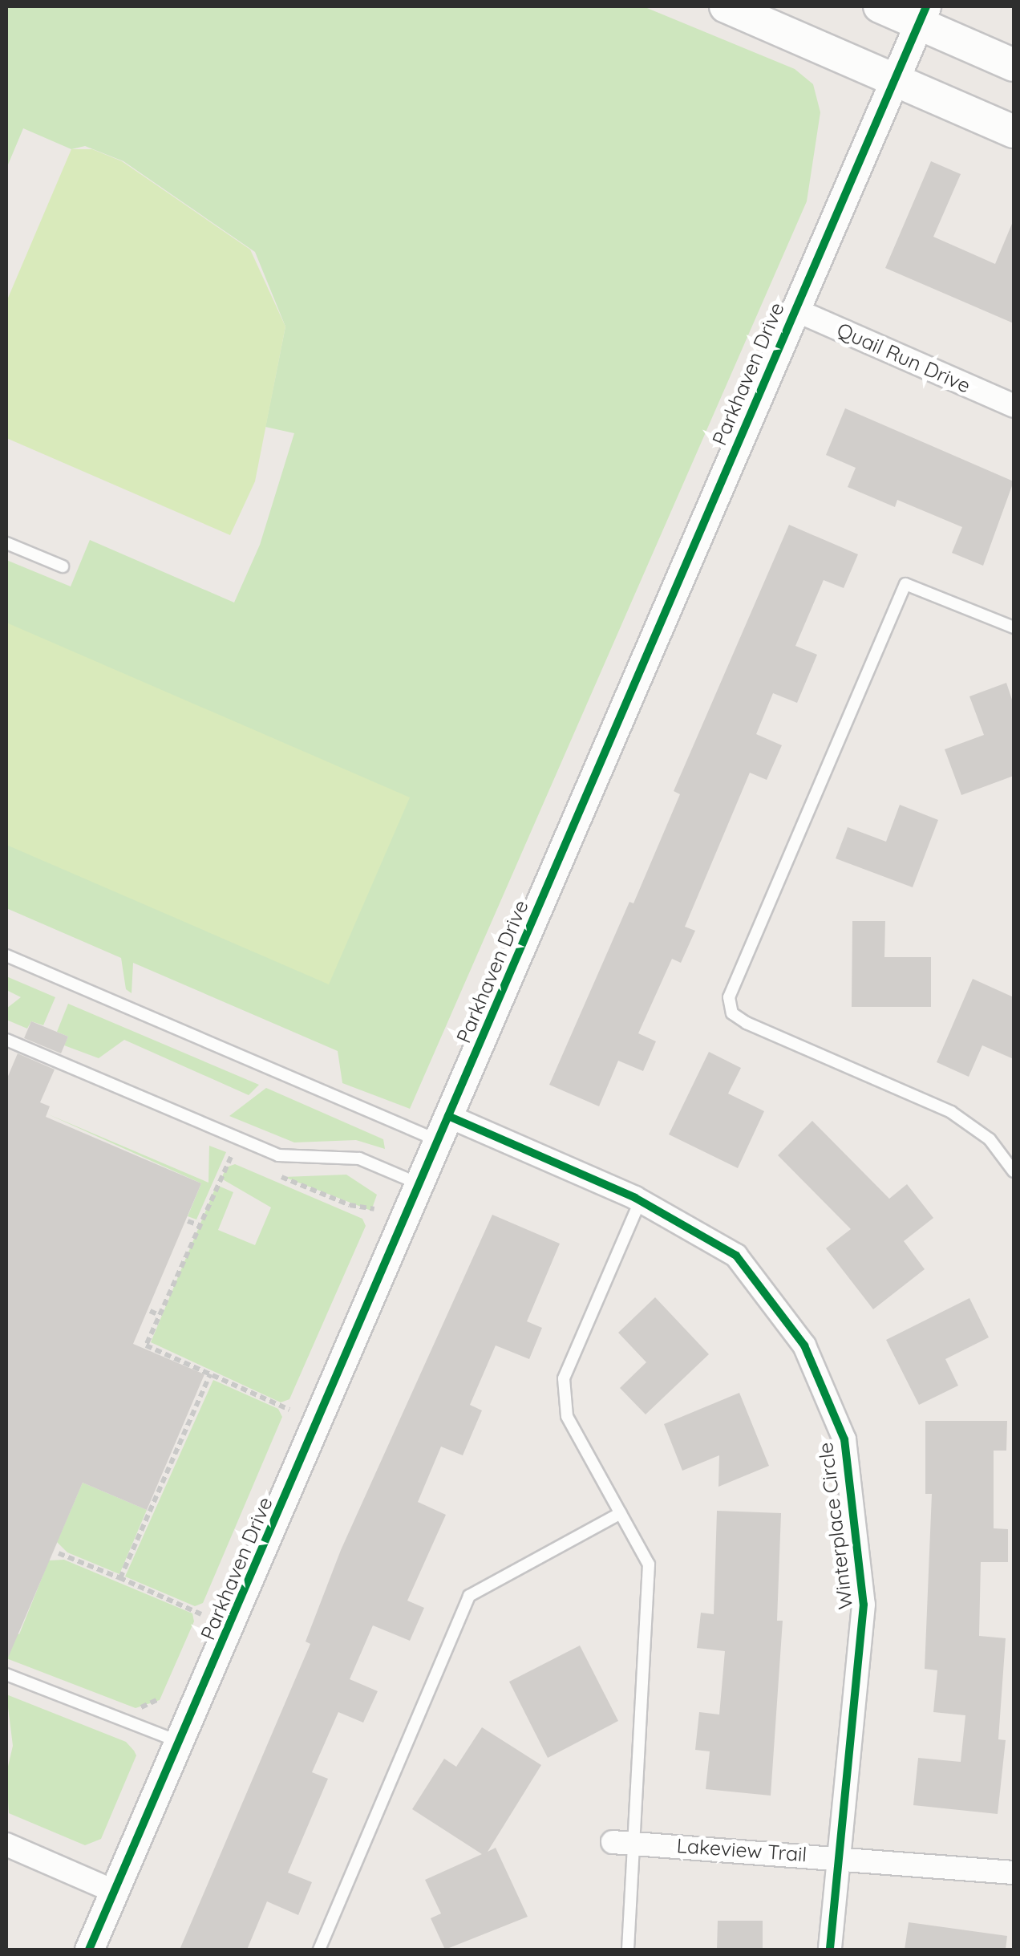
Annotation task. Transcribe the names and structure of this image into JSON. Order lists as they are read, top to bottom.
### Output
{
  "streets": {
    "street": [
      "Quail Run Drive",
      "Parkhaven Drive",
      "Winterplace Circle",
      "Lakeview Trail"
    ]
  },
  "crossings": [
    ["Quail Run Drive", "Parkhaven Drive"],
    ["Parkhaven Drive", "Winterplace Circle"],
    ["Winterplace Circle", "Lakeview Trail"]
  ]
}
